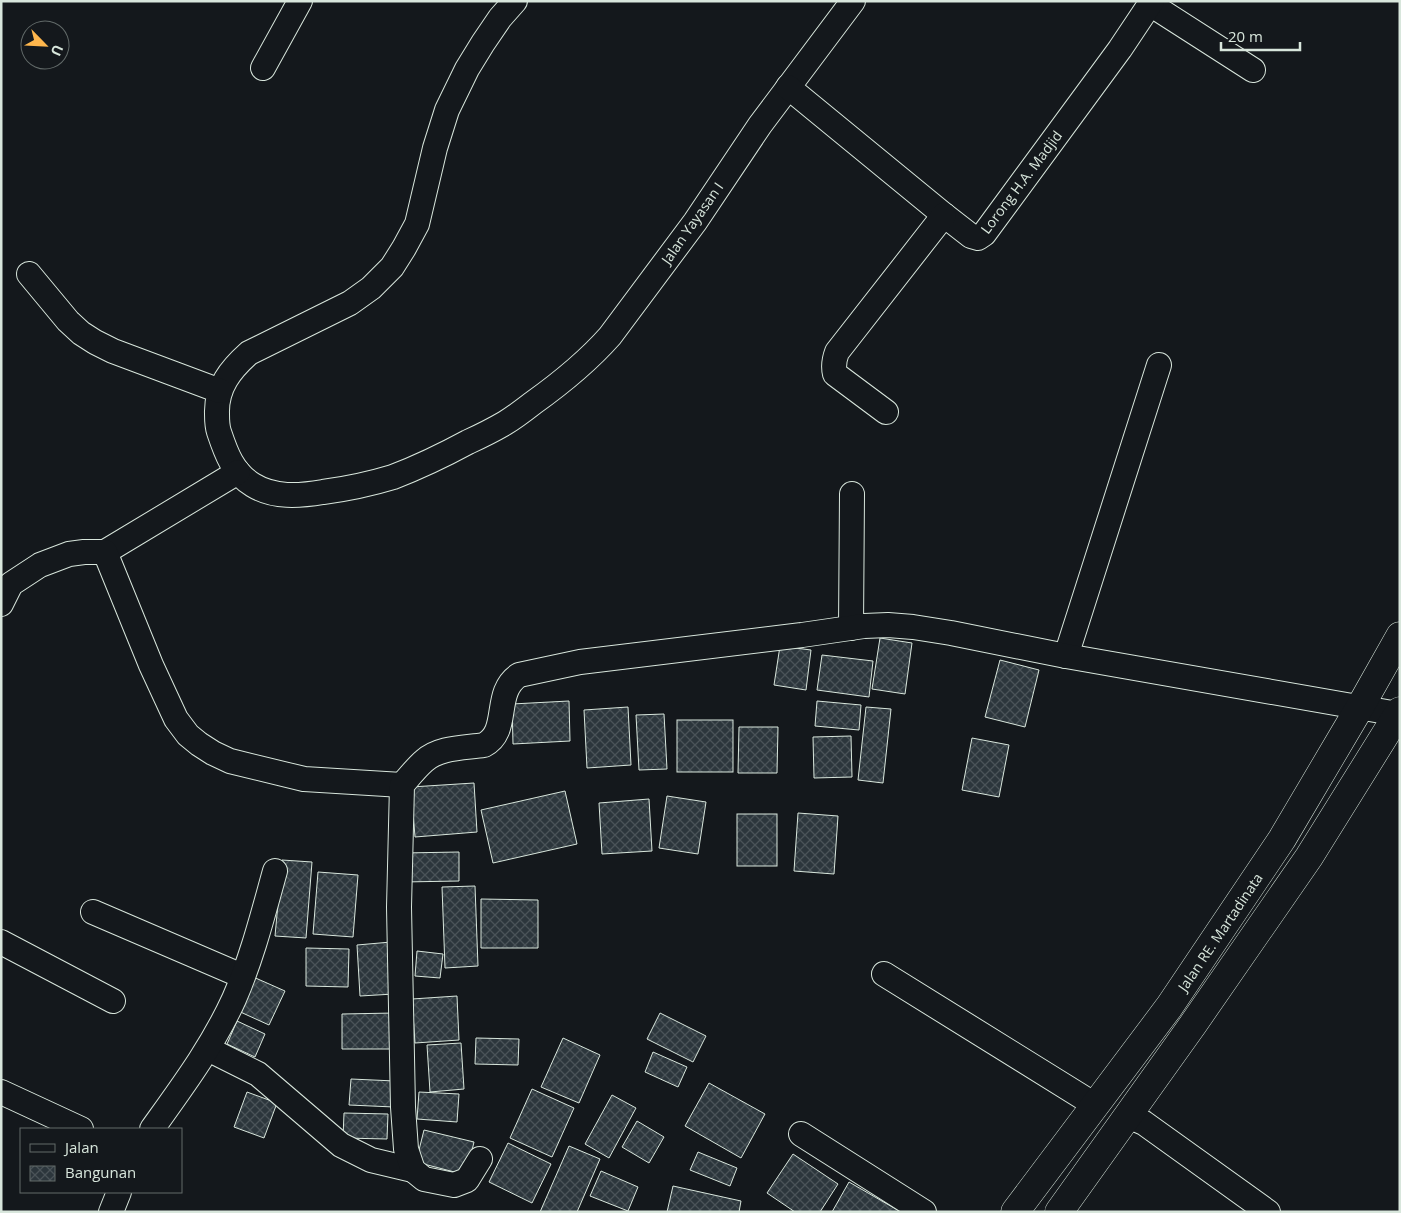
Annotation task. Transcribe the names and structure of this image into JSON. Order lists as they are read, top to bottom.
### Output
{
  "streets": {
    "highway": ["Jalan RE. Martadinata"],
    "street": ["Lorong H.A. Madjid", "Jalan Yayasan I"]
  },
  "crossings": [
    ["Lorong H.A. Madjid", "Jalan Yayasan I"]
  ],
  "legend": ["Jalan", "Bangunan"],
  "scale_bar": "20 m",
  "north": "bottom right"
}
